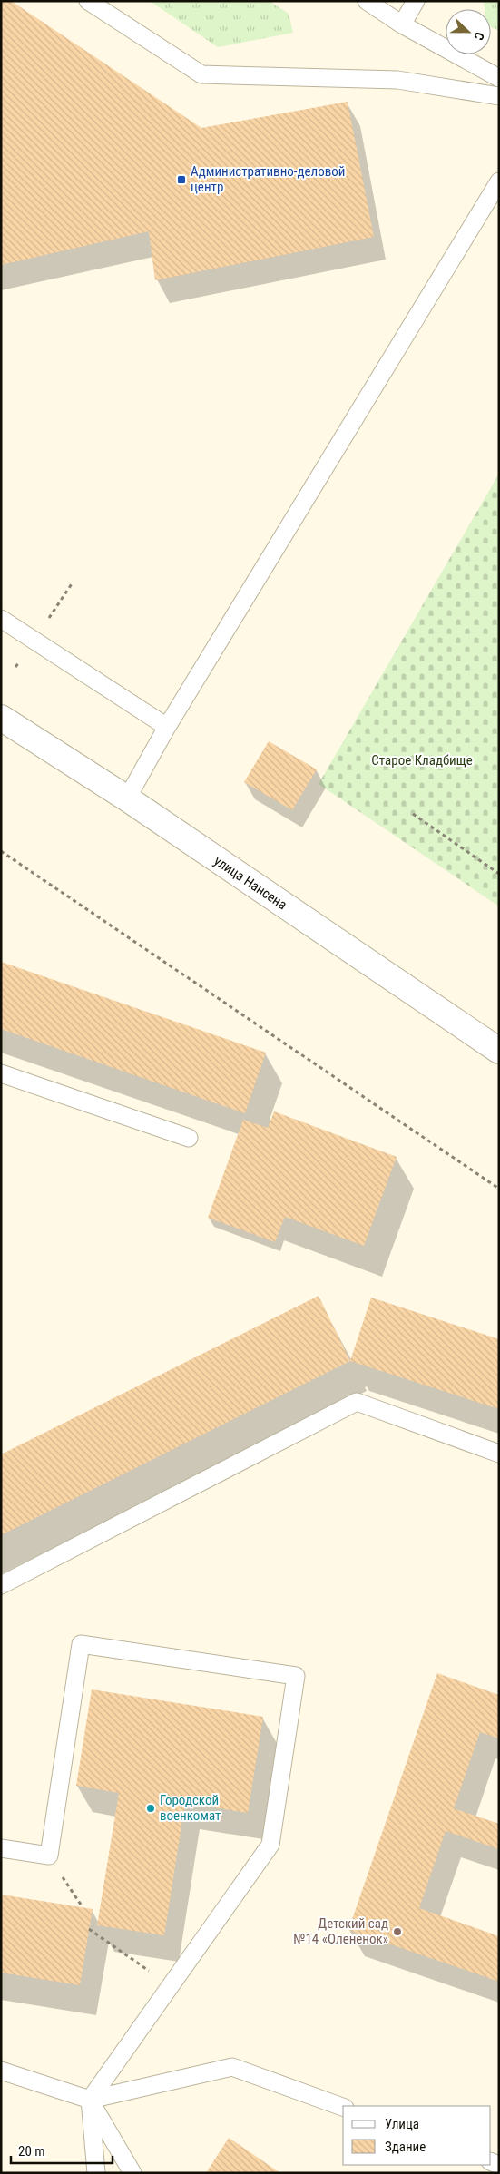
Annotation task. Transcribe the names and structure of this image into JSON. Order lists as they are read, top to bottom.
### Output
{
  "streets": {
    "street": ["улица Нансена"]
  },
  "parks": ["Старое Кладбище"],
  "places": {
    "transit": ["Административно-деловой центр"],
    "other": ["Городской военкомат", "Детский сад №14 «Олененок»"]
  },
  "legend": ["Улица", "Здание"],
  "scale_bar": "20 m",
  "north": "right"
}
